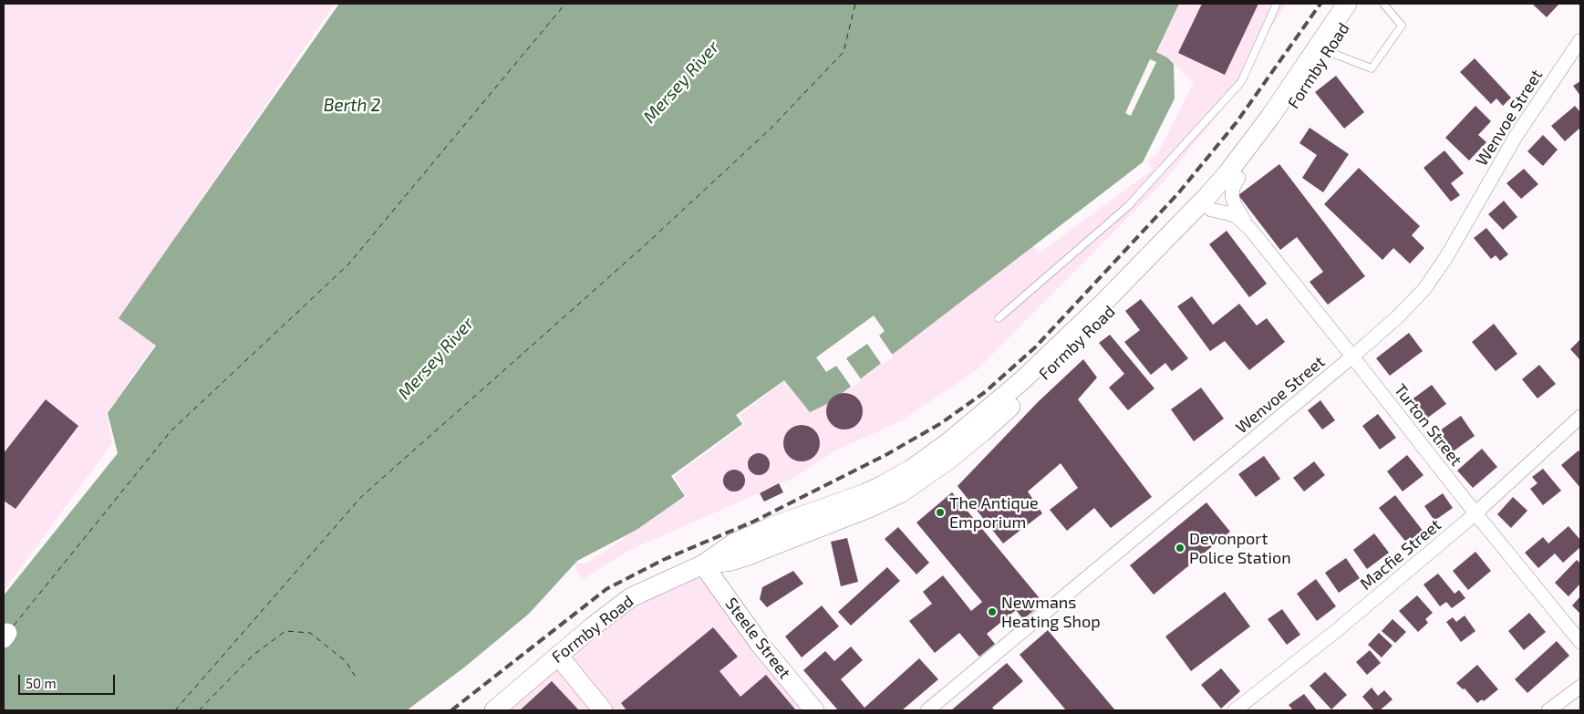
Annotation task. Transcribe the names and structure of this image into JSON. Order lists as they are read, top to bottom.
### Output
{
  "streets": {
    "main road": ["Formby Road", "Steele Street"],
    "street": ["Wenvoe Street", "Turton Street", "Macfie Street"]
  },
  "crossings": [
    ["Formby Road", "Turton Street"],
    ["Formby Road", "Steele Street"],
    ["Wenvoe Street", "Turton Street"],
    ["Turton Street", "Macfie Street"]
  ],
  "water": ["Mersey River", "Berth 2"],
  "places": ["The Antique Emporium", "Devonport Police Station", "Newmans Heating Shop"],
  "scale_bar": "50 m"
}
